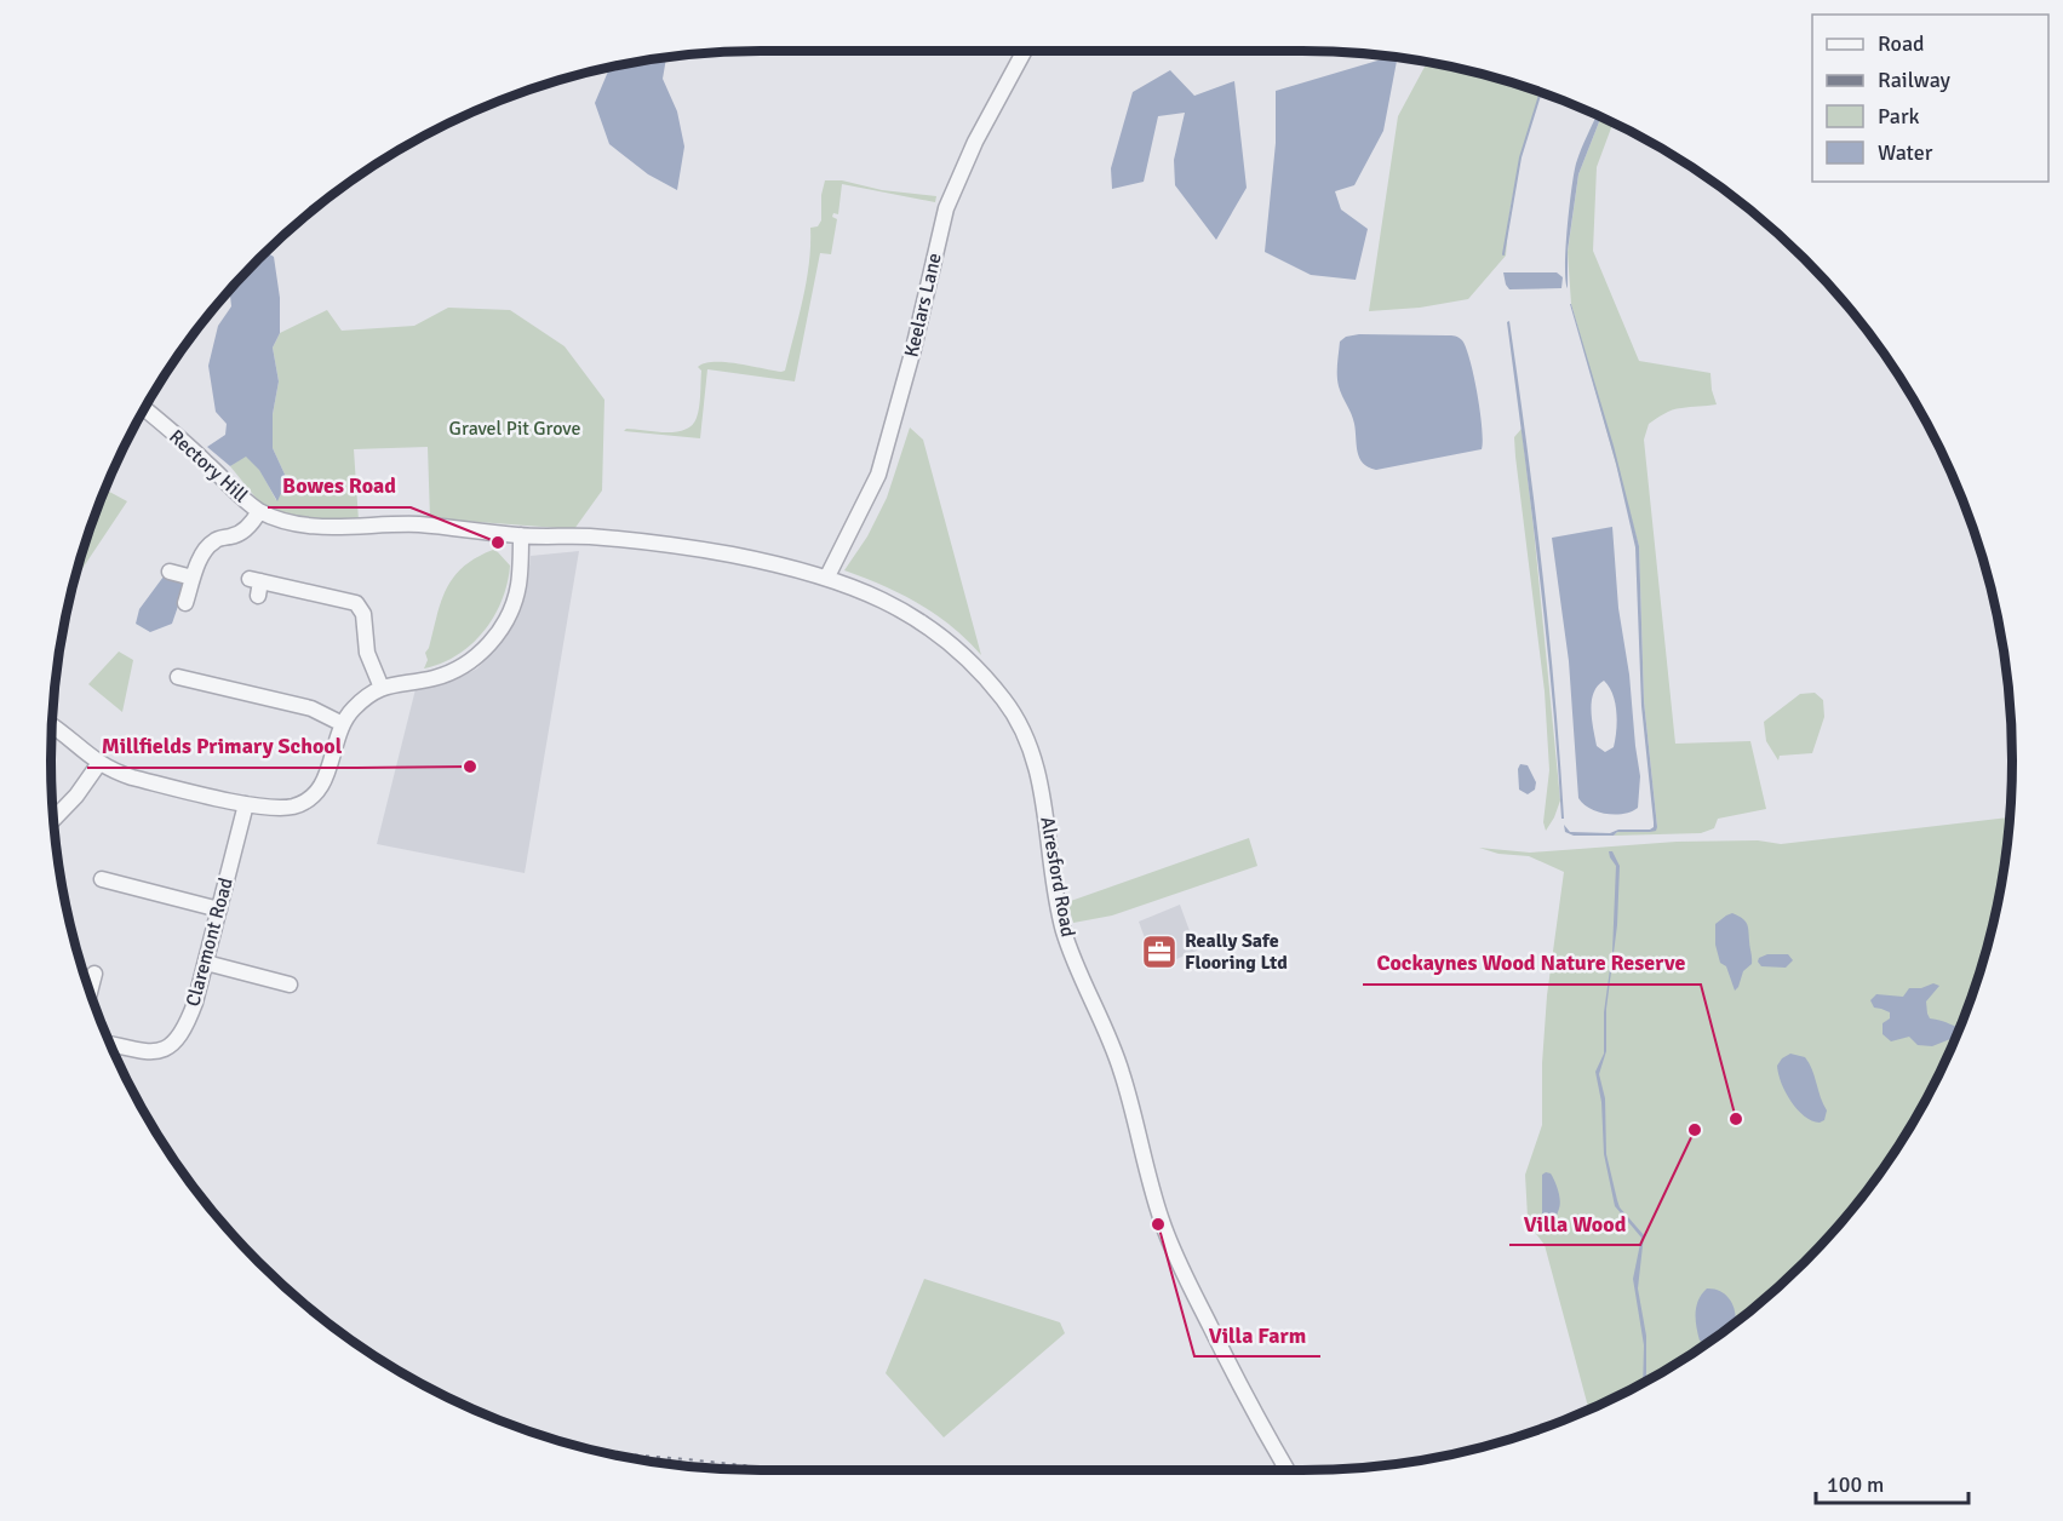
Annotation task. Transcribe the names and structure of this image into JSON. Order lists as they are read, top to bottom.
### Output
{
  "streets": {
    "street": [
      "Keelars Lane",
      "Rectory Hill",
      "Alresford Road",
      "Claremont Road"
    ]
  },
  "crossings": [
    ["Keelars Lane", "Alresford Road"],
    ["Rectory Hill", "Alresford Road"]
  ],
  "parks": ["Gravel Pit Grove"],
  "places": {
    "other": [
      "Bowes Road",
      "Millfields Primary School",
      "Cockaynes Wood Nature Reserve",
      "Villa Wood",
      "Villa Farm"
    ],
    "office": ["Really Safe Flooring Ltd"]
  },
  "legend": [
    "Road",
    "Railway",
    "Park",
    "Water"
  ],
  "scale_bar": "100 m"
}
